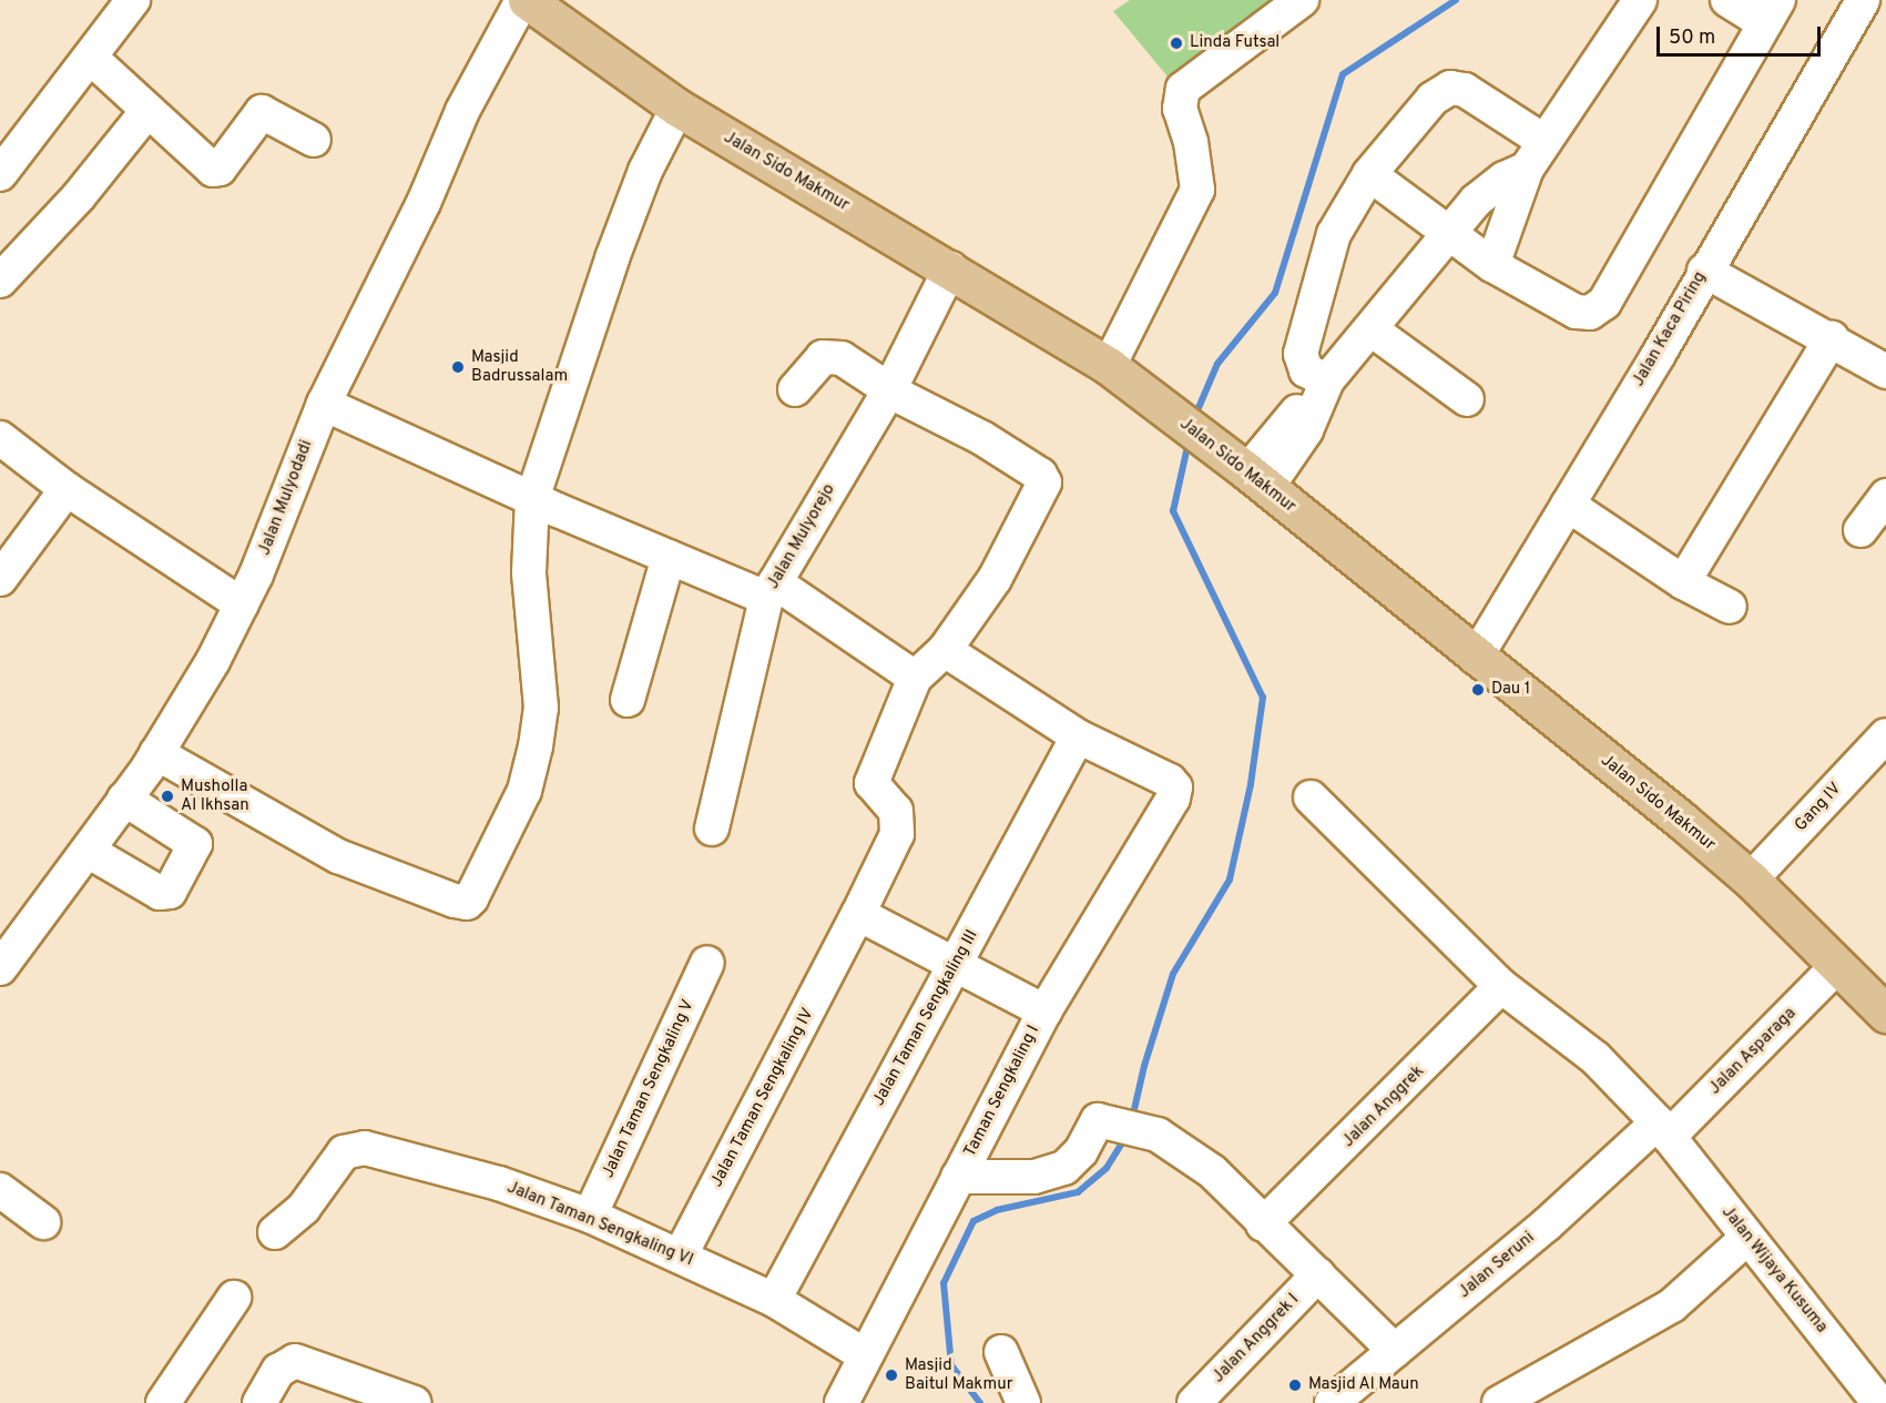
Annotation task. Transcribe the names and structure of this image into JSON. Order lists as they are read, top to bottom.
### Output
{
  "streets": {
    "main road": ["Jalan Sido Makmur"],
    "street": [
      "Jalan Kaca Piring",
      "Jalan Mulyodadi",
      "Jalan Mulyorejo",
      "Gang IV",
      "Jalan Taman Sengkaling III",
      "Jalan Asparaga",
      "Jalan Taman Sengkaling V",
      "Taman Sengkaling I",
      "Jalan Taman Sengkaling IV",
      "Jalan Anggrek",
      "Jalan Taman Sengkaling VI",
      "Jalan Seruni",
      "Jalan Wijaya Kusuma",
      "Jalan Anggrek I"
    ]
  },
  "crossings": [
    ["Jalan Sido Makmur", "Jalan Kaca Piring"],
    ["Jalan Sido Makmur", "Jalan Mulyodadi"],
    ["Jalan Sido Makmur", "Jalan Mulyorejo"],
    ["Jalan Sido Makmur", "Gang IV"],
    ["Jalan Sido Makmur", "Jalan Asparaga"],
    ["Jalan Taman Sengkaling III", "Taman Sengkaling I"],
    ["Jalan Taman Sengkaling III", "Jalan Taman Sengkaling VI"],
    ["Jalan Asparaga", "Jalan Seruni"],
    ["Jalan Asparaga", "Jalan Wijaya Kusuma"],
    ["Jalan Taman Sengkaling V", "Jalan Taman Sengkaling VI"],
    ["Taman Sengkaling I", "Jalan Taman Sengkaling VI"],
    ["Jalan Taman Sengkaling IV", "Jalan Taman Sengkaling VI"],
    ["Jalan Anggrek", "Jalan Wijaya Kusuma"],
    ["Jalan Seruni", "Jalan Wijaya Kusuma"]
  ],
  "places": [
    "Linda Futsal",
    "Masjid Badrussalam",
    "Dau 1",
    "Musholla Al Ikhsan",
    "Masjid Baitul Makmur",
    "Masjid Al Maun"
  ],
  "scale_bar": "50 m"
}
